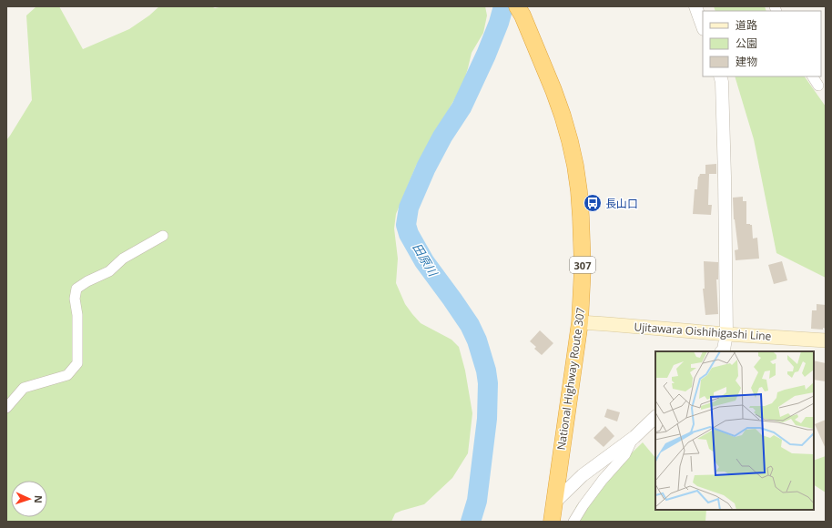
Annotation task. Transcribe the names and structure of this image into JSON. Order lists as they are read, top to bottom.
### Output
{
  "streets": {
    "highway": ["307", "National Highway Route 307"],
    "main road": ["Ujitawara Oishihigashi Line"]
  },
  "crossings": [
    ["Ujitawara Oishihigashi Line", "National Highway Route 307"]
  ],
  "water": ["田原川"],
  "places": {
    "bus stop": ["長山口"]
  },
  "legend": ["道路", "公園", "建物"],
  "north": "right"
}
